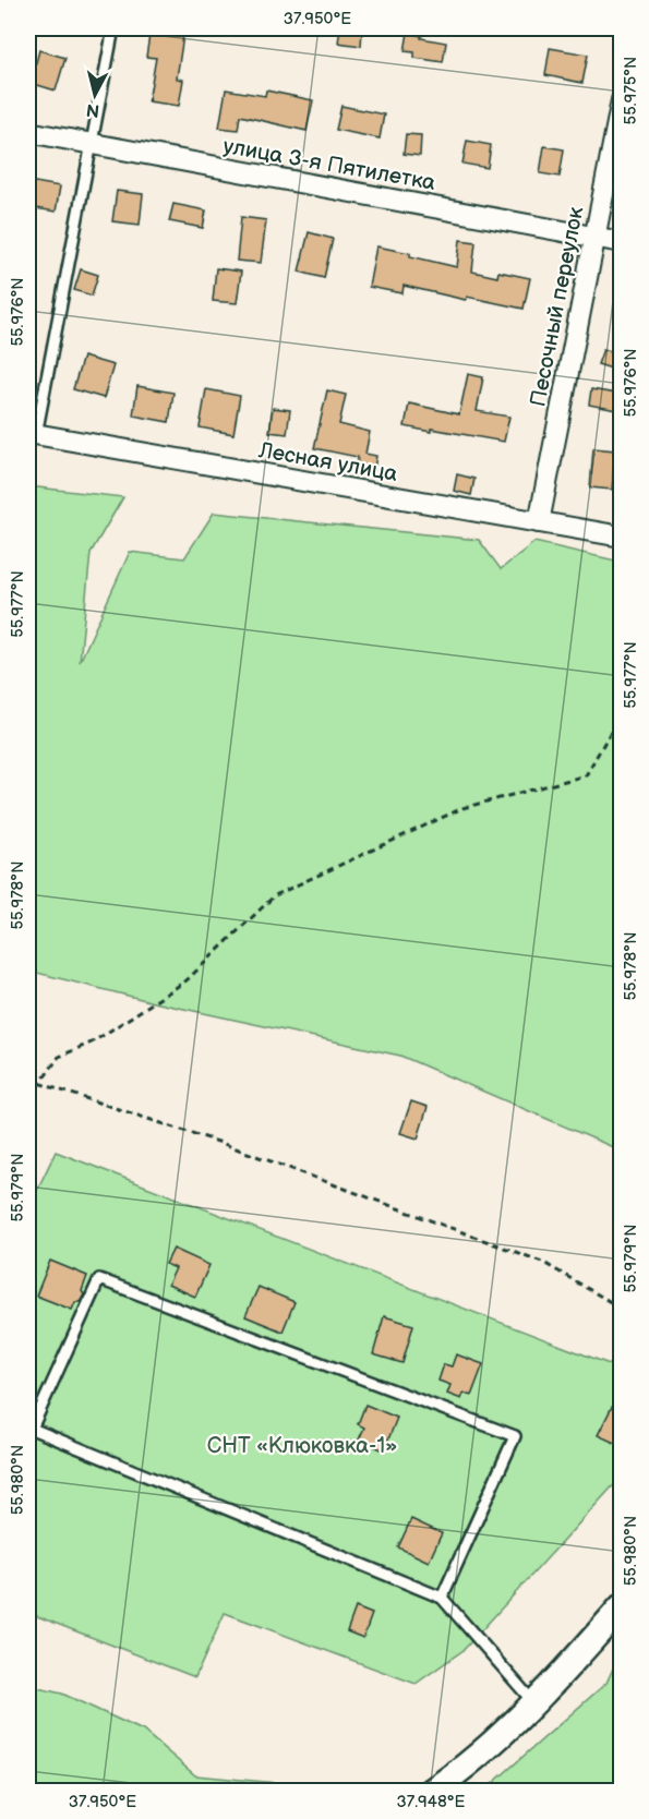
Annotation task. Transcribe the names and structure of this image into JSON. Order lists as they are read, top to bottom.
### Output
{
  "streets": {
    "street": ["улица 3-я Пятилетка", "Песочный переулок", "Лесная улица"]
  },
  "crossings": [
    ["улица 3-я Пятилетка", "Песочный переулок"],
    ["Песочный переулок", "Лесная улица"]
  ],
  "parks": ["СНТ «Клюковка-1»"],
  "north": "bottom",
  "coordinates": [
    "37.950°E",
    "55.975°N",
    "55.976°N",
    "55.977°N",
    "55.978°N",
    "55.979°N",
    "55.980°N",
    "37.948°E"
  ]
}
